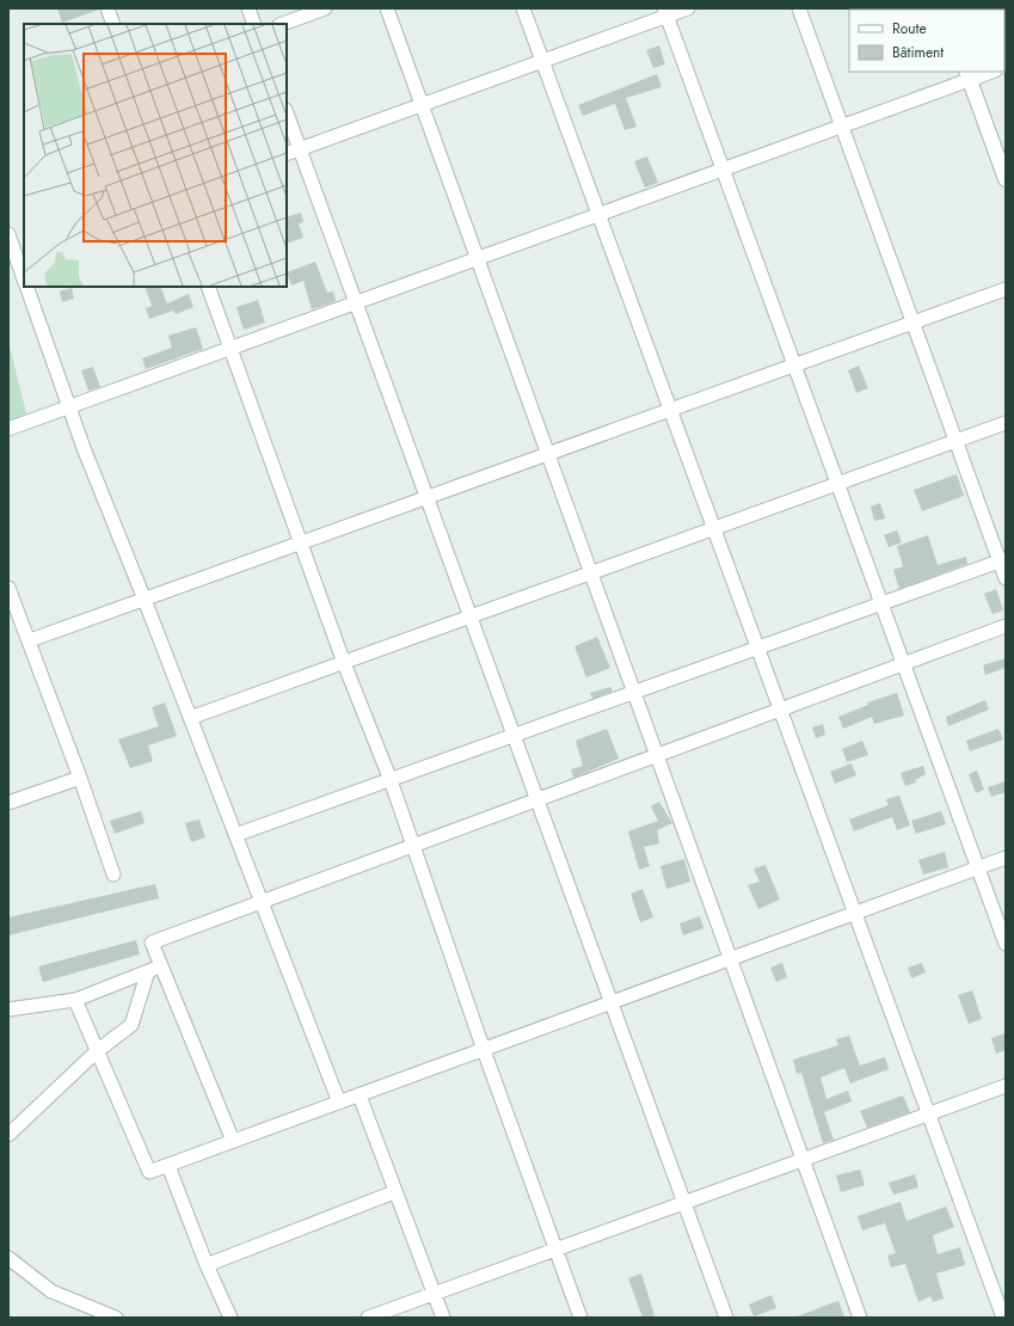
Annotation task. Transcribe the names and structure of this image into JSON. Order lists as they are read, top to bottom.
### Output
{
  "legend": ["Route", "Bâtiment"]
}
